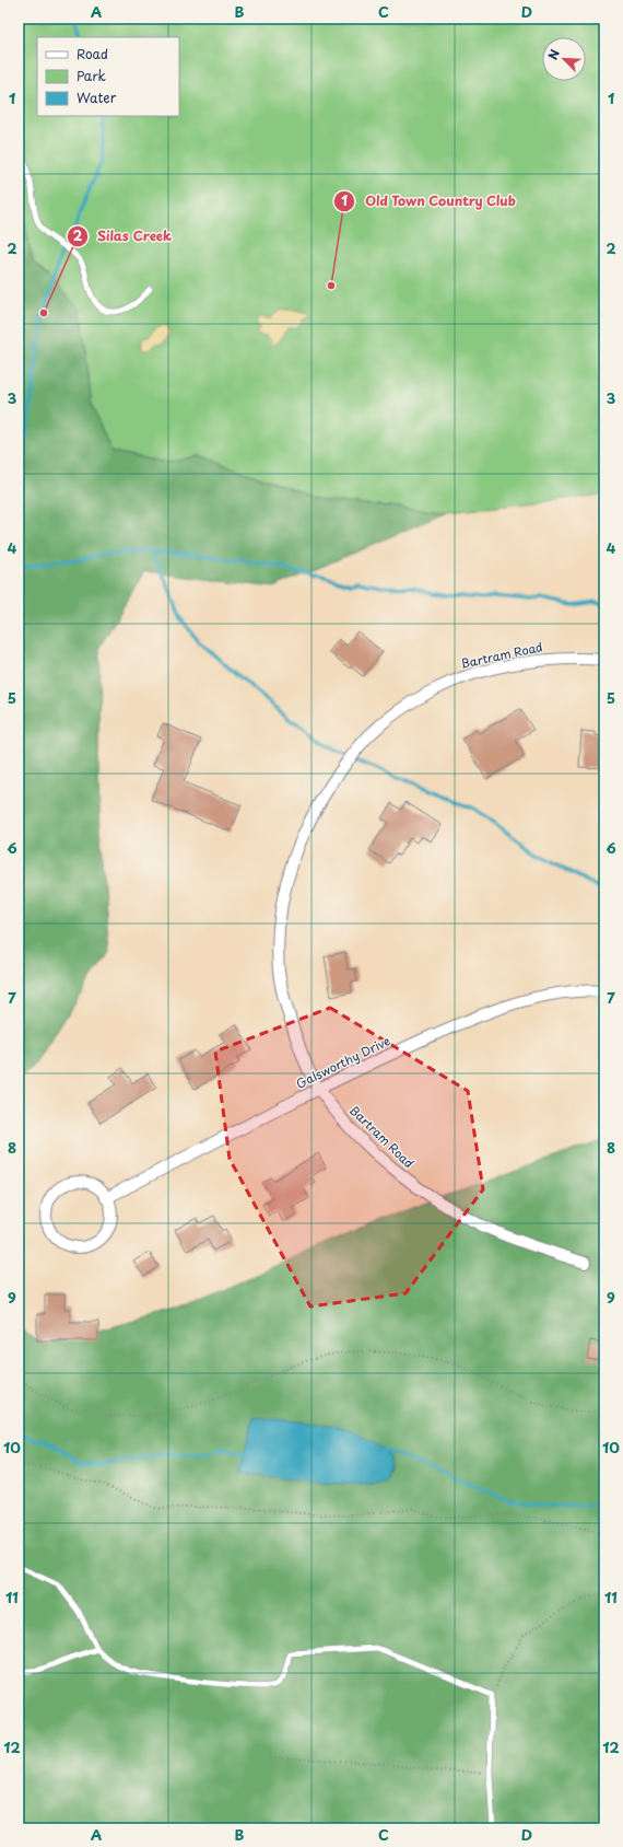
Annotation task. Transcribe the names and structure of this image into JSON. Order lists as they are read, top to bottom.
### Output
{
  "streets": {
    "street": ["Bartram Road", "Galsworthy Drive"]
  },
  "crossings": [
    ["Bartram Road", "Galsworthy Drive"]
  ],
  "places": ["Old Town Country Club", "Silas Creek"],
  "legend": ["Road", "Park", "Water"],
  "north": "top left",
  "grid": {
    "columns": [
      "A",
      "B",
      "C",
      "D"
    ],
    "rows": [
      "1",
      "2",
      "3",
      "4",
      "5",
      "6",
      "7",
      "8",
      "9",
      "10",
      "11",
      "12"
    ]
  }
}
